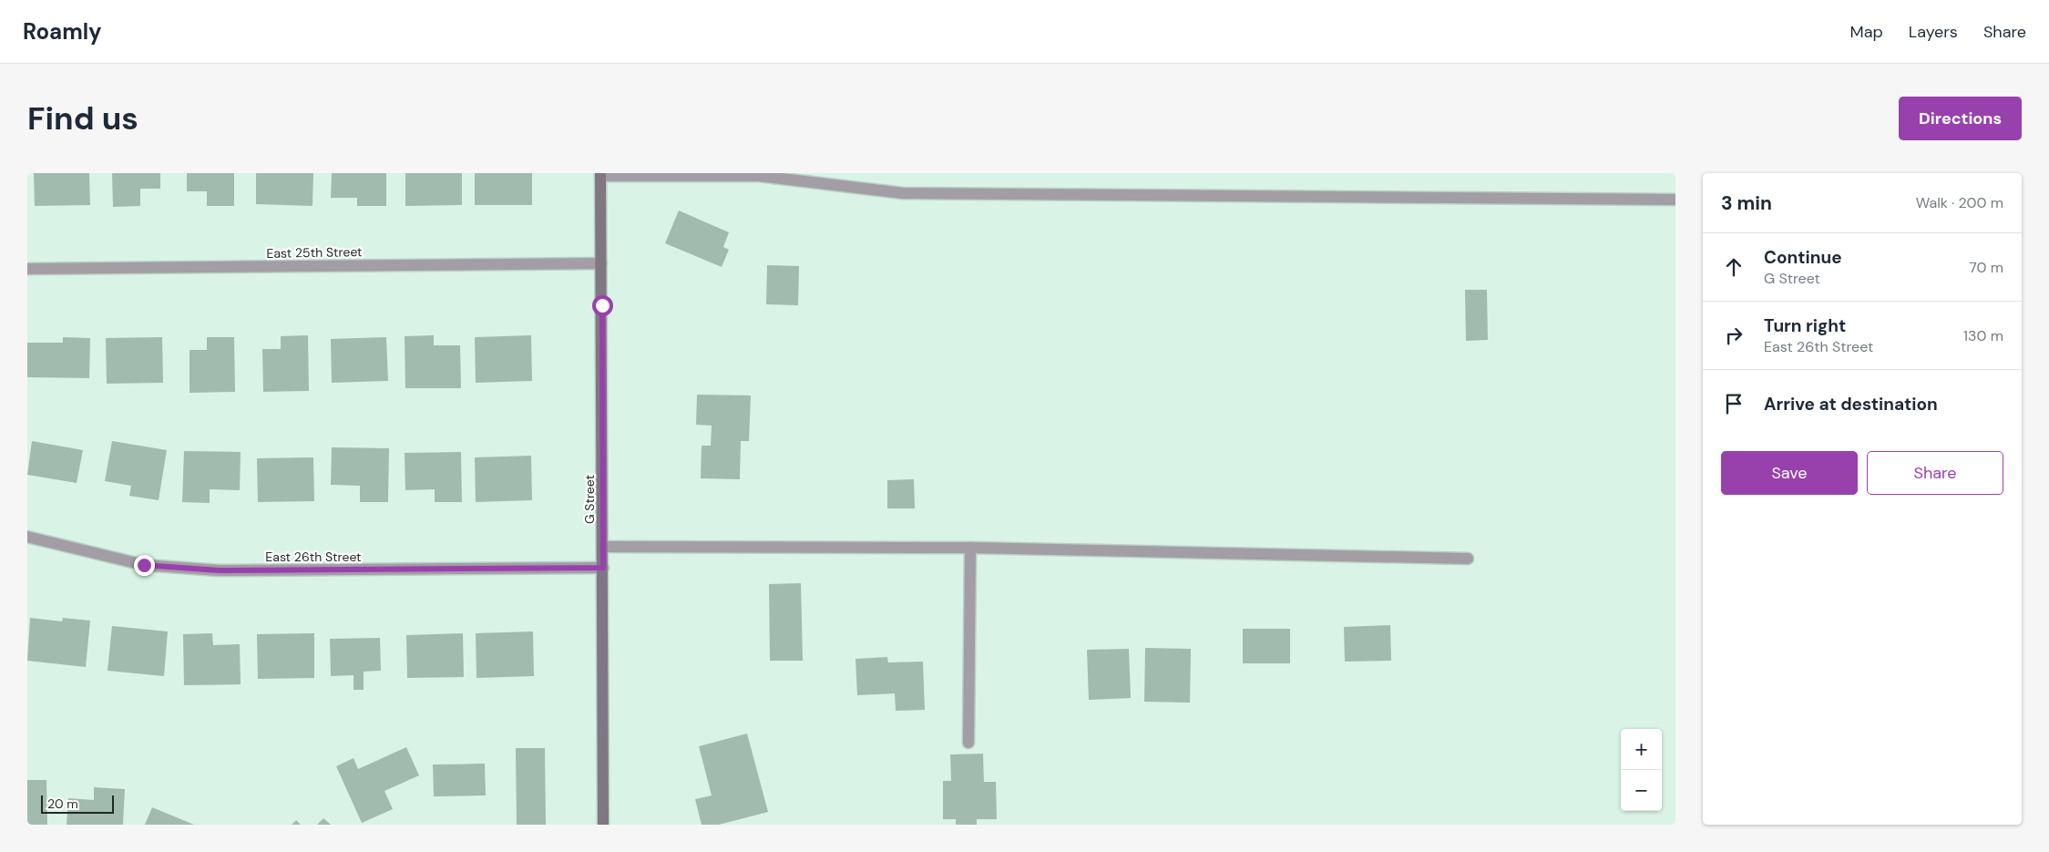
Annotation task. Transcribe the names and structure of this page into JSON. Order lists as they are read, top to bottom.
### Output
{
  "streets": {
    "main road": ["G Street"],
    "street": ["East 25th Street", "East 26th Street"]
  },
  "crossings": [
    ["East 25th Street", "G Street"],
    ["G Street", "East 26th Street"]
  ],
  "scale_bar": "20 m",
  "page": {
    "header": "Roamly",
    "nav": ["Map", "Layers", "Share"],
    "buttons": [
      "Directions",
      ["Save", "Share"]
    ],
    "title": "Find us",
    "heading": ["3 min", "Walk · 200 m"],
    "list": [
      ["Continue", "G Street", "70 m"],
      ["Turn right", "East 26th Street", "130 m"],
      "Arrive at destination"
    ],
    "map_buttons": ["+", "−"],
    "scale": "20 m"
  }
}
